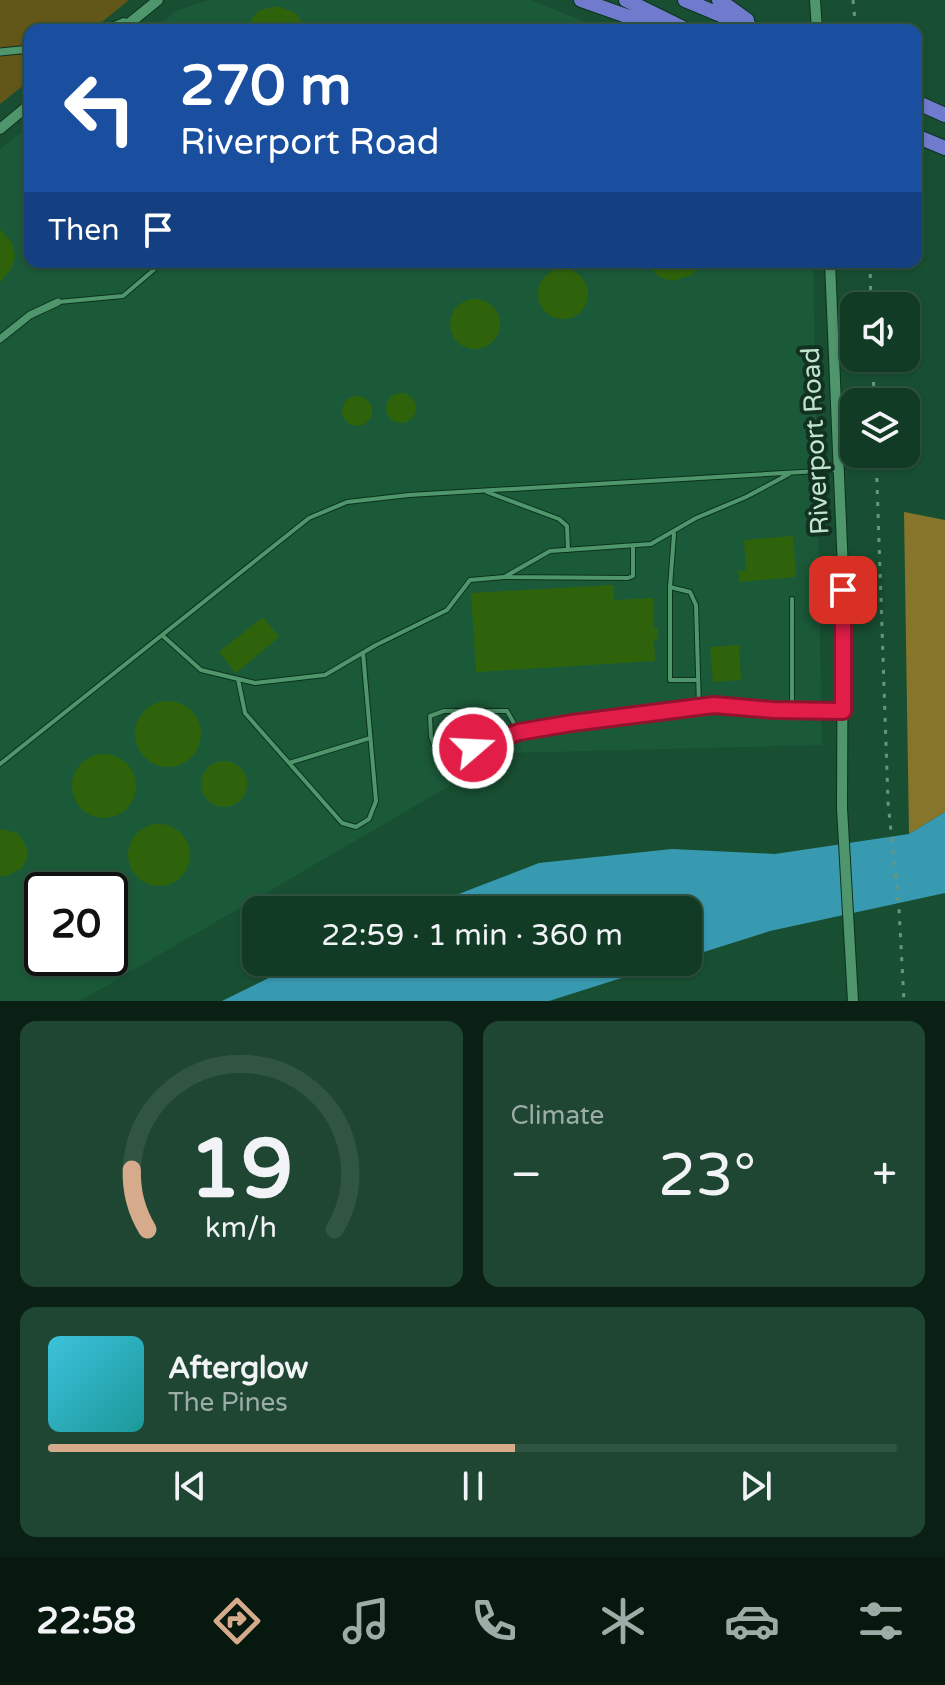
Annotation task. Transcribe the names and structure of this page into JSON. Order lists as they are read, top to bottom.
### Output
{
  "streets": {
    "main road": ["Riverport Road"]
  },
  "page": {
    "turn": ["270 m", "Riverport Road"],
    "then": "Then",
    "limit": "20",
    "trip": "22:59 · 1 min · 360 m",
    "tile": "Climate",
    "heat": ["−", "23°", "+"],
    "song": ["Afterglow", "The Pines"],
    "tabs": "22:58",
    "gauge": ["19", "km/h"]
  }
}
